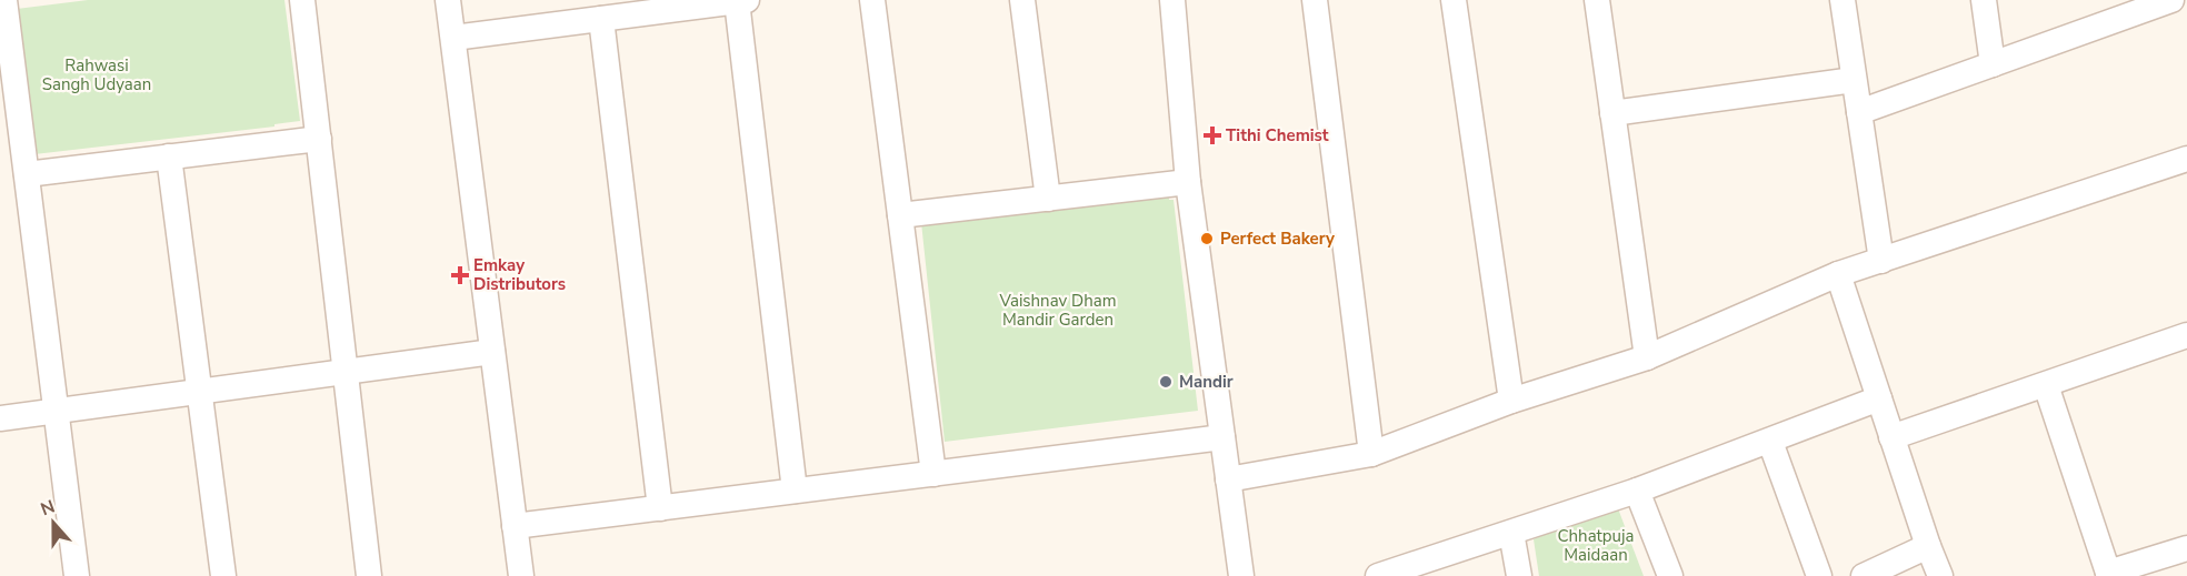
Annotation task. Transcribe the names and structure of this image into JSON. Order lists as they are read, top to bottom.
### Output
{
  "parks": ["Rahwasi Sangh Udyaan", "Vaishnav Dham Mandir Garden", "Chhatpuja Maidaan"],
  "places": {
    "health": ["Tithi Chemist", "Emkay Distributors"],
    "other": ["Perfect Bakery", "Mandir"]
  },
  "north": "top"
}
